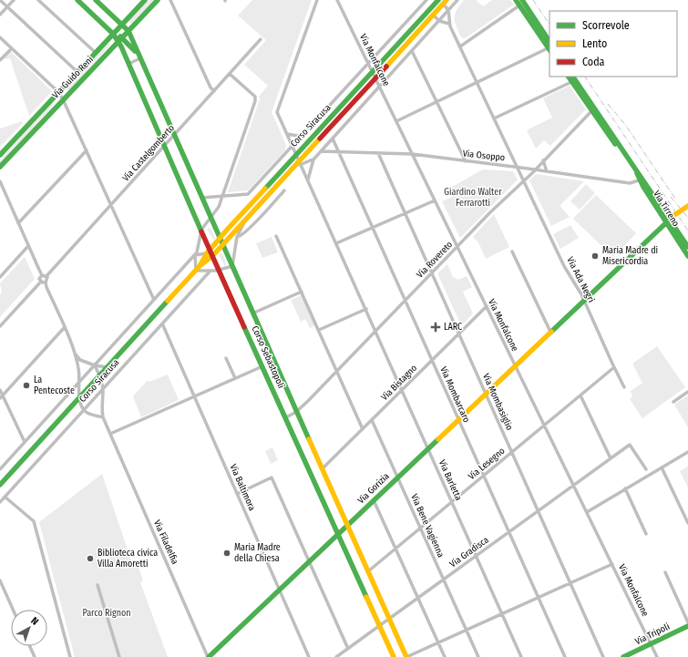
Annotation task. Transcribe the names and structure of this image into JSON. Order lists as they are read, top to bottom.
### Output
{
  "streets": {
    "main road": [
      "Via Guido Reni",
      "Corso Siracusa",
      "Via Tirreno",
      "Corso Sebastopoli",
      "Via Gorizia",
      "Via Tripoli"
    ],
    "street": [
      "Via Monfalcone",
      "Via Castelgomberto",
      "Via Osoppo",
      "Via Rovereto",
      "Via Ada Negri",
      "Via Bistagno",
      "Via Mombarcaro",
      "Via Mombasiglio",
      "Via Lesegno",
      "Via Barletta",
      "Via Baltimora",
      "Via Bene Vagienna",
      "Via Filadelfia",
      "Via Gradisca"
    ]
  },
  "crossings": [
    ["Via Monfalcone", "Corso Siracusa"],
    ["Via Monfalcone", "Via Osoppo"],
    ["Via Monfalcone", "Via Rovereto"],
    ["Via Monfalcone", "Via Bistagno"],
    ["Via Monfalcone", "Via Lesegno"],
    ["Via Monfalcone", "Via Gorizia"],
    ["Via Monfalcone", "Via Gradisca"],
    ["Via Monfalcone", "Via Tripoli"],
    ["Via Guido Reni", "Corso Sebastopoli"],
    ["Corso Siracusa", "Via Castelgomberto"],
    ["Corso Siracusa", "Via Osoppo"],
    ["Corso Siracusa", "Corso Sebastopoli"],
    ["Corso Siracusa", "Via Mombarcaro"],
    ["Corso Siracusa", "Via Barletta"],
    ["Corso Siracusa", "Via Baltimora"],
    ["Corso Siracusa", "Via Filadelfia"],
    ["Via Castelgomberto", "Corso Sebastopoli"],
    ["Via Osoppo", "Via Tirreno"],
    ["Via Osoppo", "Via Rovereto"],
    ["Via Osoppo", "Via Ada Negri"],
    ["Via Osoppo", "Via Mombarcaro"],
    ["Via Osoppo", "Via Mombasiglio"],
    ["Via Tirreno", "Via Rovereto"],
    ["Via Tirreno", "Via Gorizia"],
    ["Via Rovereto", "Via Ada Negri"],
    ["Via Rovereto", "Corso Sebastopoli"],
    ["Via Rovereto", "Via Mombarcaro"],
    ["Via Rovereto", "Via Mombasiglio"],
    ["Via Rovereto", "Via Barletta"],
    ["Via Ada Negri", "Via Lesegno"],
    ["Via Ada Negri", "Via Gorizia"],
    ["Corso Sebastopoli", "Via Bistagno"],
    ["Corso Sebastopoli", "Via Lesegno"],
    ["Corso Sebastopoli", "Via Gorizia"],
    ["Corso Sebastopoli", "Via Gradisca"],
    ["Via Bistagno", "Via Mombarcaro"],
    ["Via Bistagno", "Via Mombasiglio"],
    ["Via Bistagno", "Via Barletta"],
    ["Via Bistagno", "Via Bene Vagienna"],
    ["Via Mombarcaro", "Via Lesegno"],
    ["Via Mombarcaro", "Via Gorizia"],
    ["Via Mombarcaro", "Via Gradisca"],
    ["Via Mombasiglio", "Via Lesegno"],
    ["Via Mombasiglio", "Via Gorizia"],
    ["Via Mombasiglio", "Via Gradisca"],
    ["Via Lesegno", "Via Barletta"],
    ["Via Lesegno", "Via Bene Vagienna"],
    ["Via Barletta", "Via Gorizia"],
    ["Via Barletta", "Via Gradisca"],
    ["Via Baltimora", "Via Gorizia"],
    ["Via Gorizia", "Via Bene Vagienna"],
    ["Via Gorizia", "Via Filadelfia"],
    ["Via Bene Vagienna", "Via Gradisca"]
  ],
  "parks": ["Giardino Walter Ferrarotti", "Parco Rignon"],
  "places": {
    "other": [
      "Maria Madre di Misericordia",
      "La Pentecoste",
      "Maria Madre della Chiesa",
      "Biblioteca civica Villa Amoretti"
    ],
    "health": ["LARC"]
  },
  "legend": ["Scorrevole", "Lento", "Coda"],
  "north": "top right"
}
